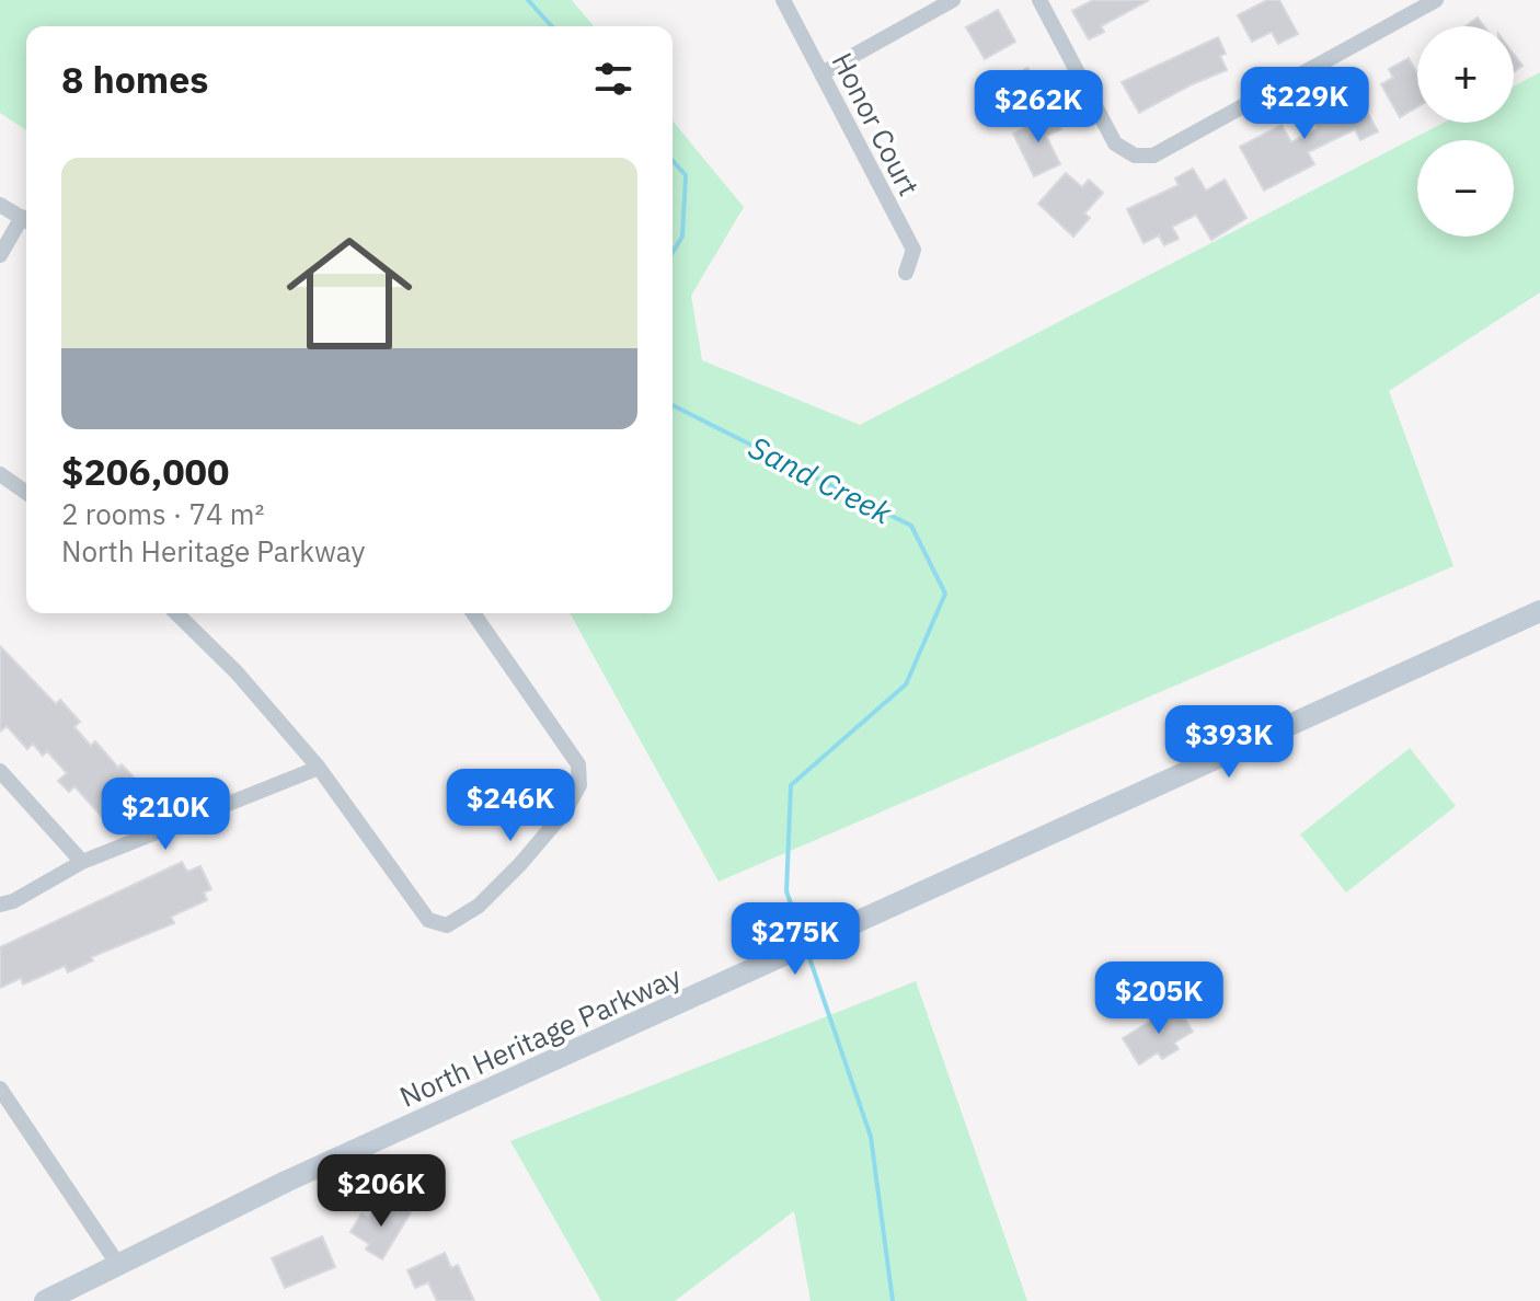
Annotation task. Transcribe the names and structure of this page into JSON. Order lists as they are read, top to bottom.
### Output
{
  "streets": {
    "main road": ["North Heritage Parkway"],
    "street": ["Honor Court"]
  },
  "water": ["Sand Creek"],
  "page": {
    "map_buttons": ["+", "−"],
    "heading": "8 homes",
    "price": [
      "$229K",
      "$262K",
      "$393K",
      "$246K",
      "$210K",
      "$275K",
      "$205K",
      "$206K"
    ],
    "list": [
      {
        "name": "$206,000",
        "note": "2 rooms · 74 m² · North Heritage Parkway"
      }
    ]
  }
}
